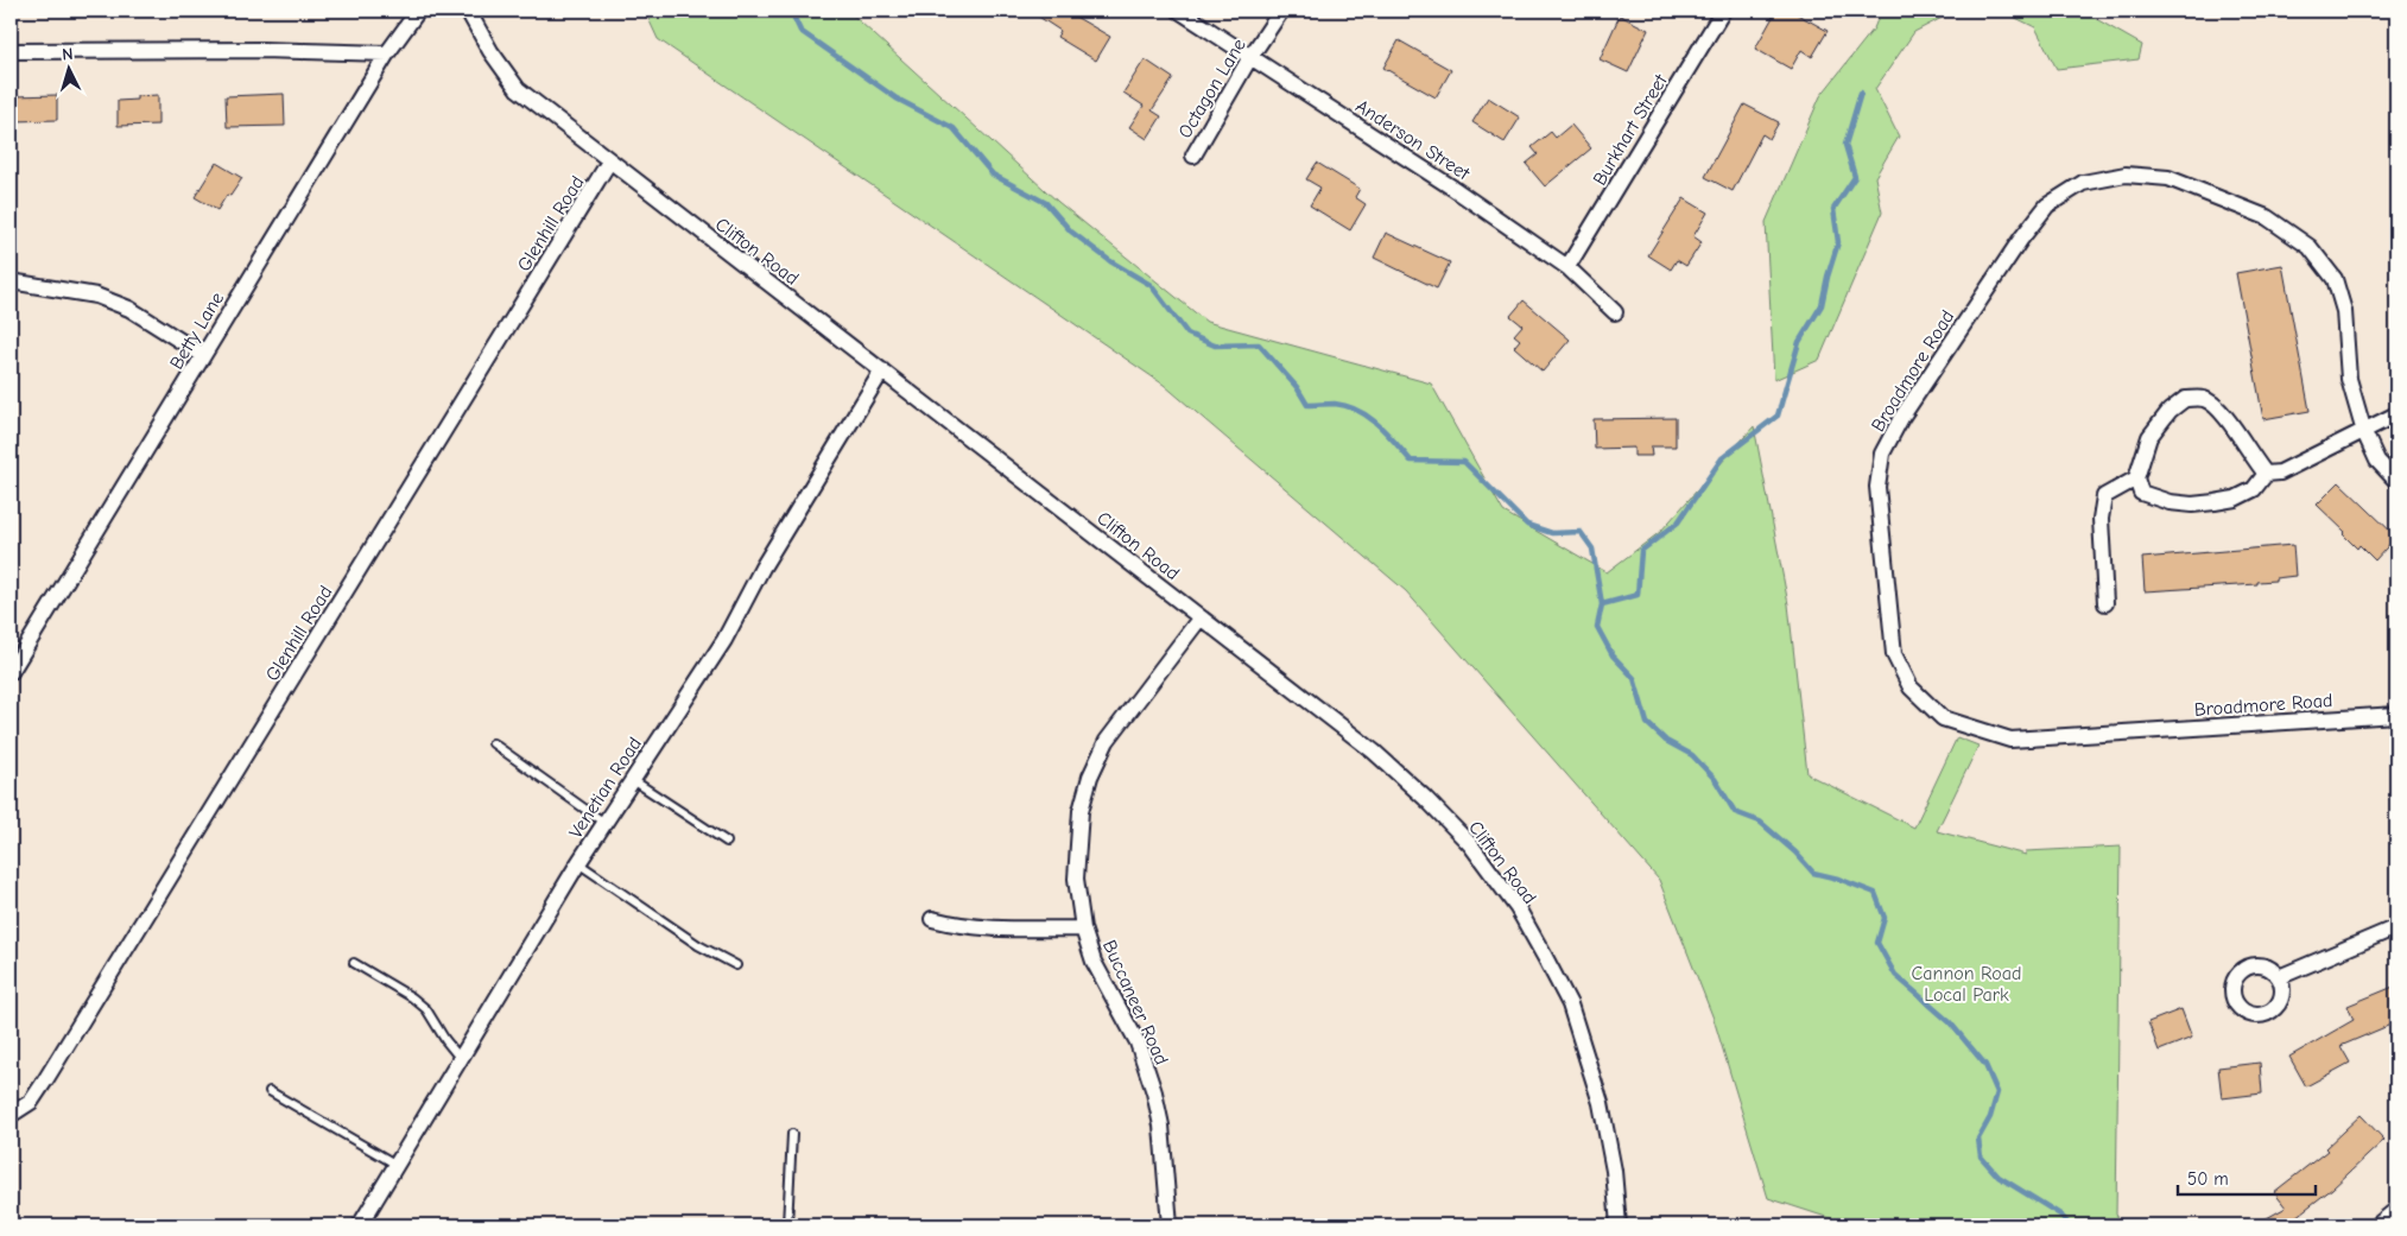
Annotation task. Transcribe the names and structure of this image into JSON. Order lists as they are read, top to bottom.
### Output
{
  "streets": {
    "street": [
      "Octagon Lane",
      "Burkhart Street",
      "Anderson Street",
      "Glenhill Road",
      "Clifton Road",
      "Betty Lane",
      "Broadmore Road",
      "Venetian Road",
      "Buccaneer Road"
    ]
  },
  "crossings": [
    ["Octagon Lane", "Anderson Street"],
    ["Burkhart Street", "Anderson Street"],
    ["Glenhill Road", "Clifton Road"],
    ["Clifton Road", "Venetian Road"],
    ["Clifton Road", "Buccaneer Road"]
  ],
  "parks": ["Cannon Road Local Park"],
  "scale_bar": "50 m",
  "north": "top"
}
